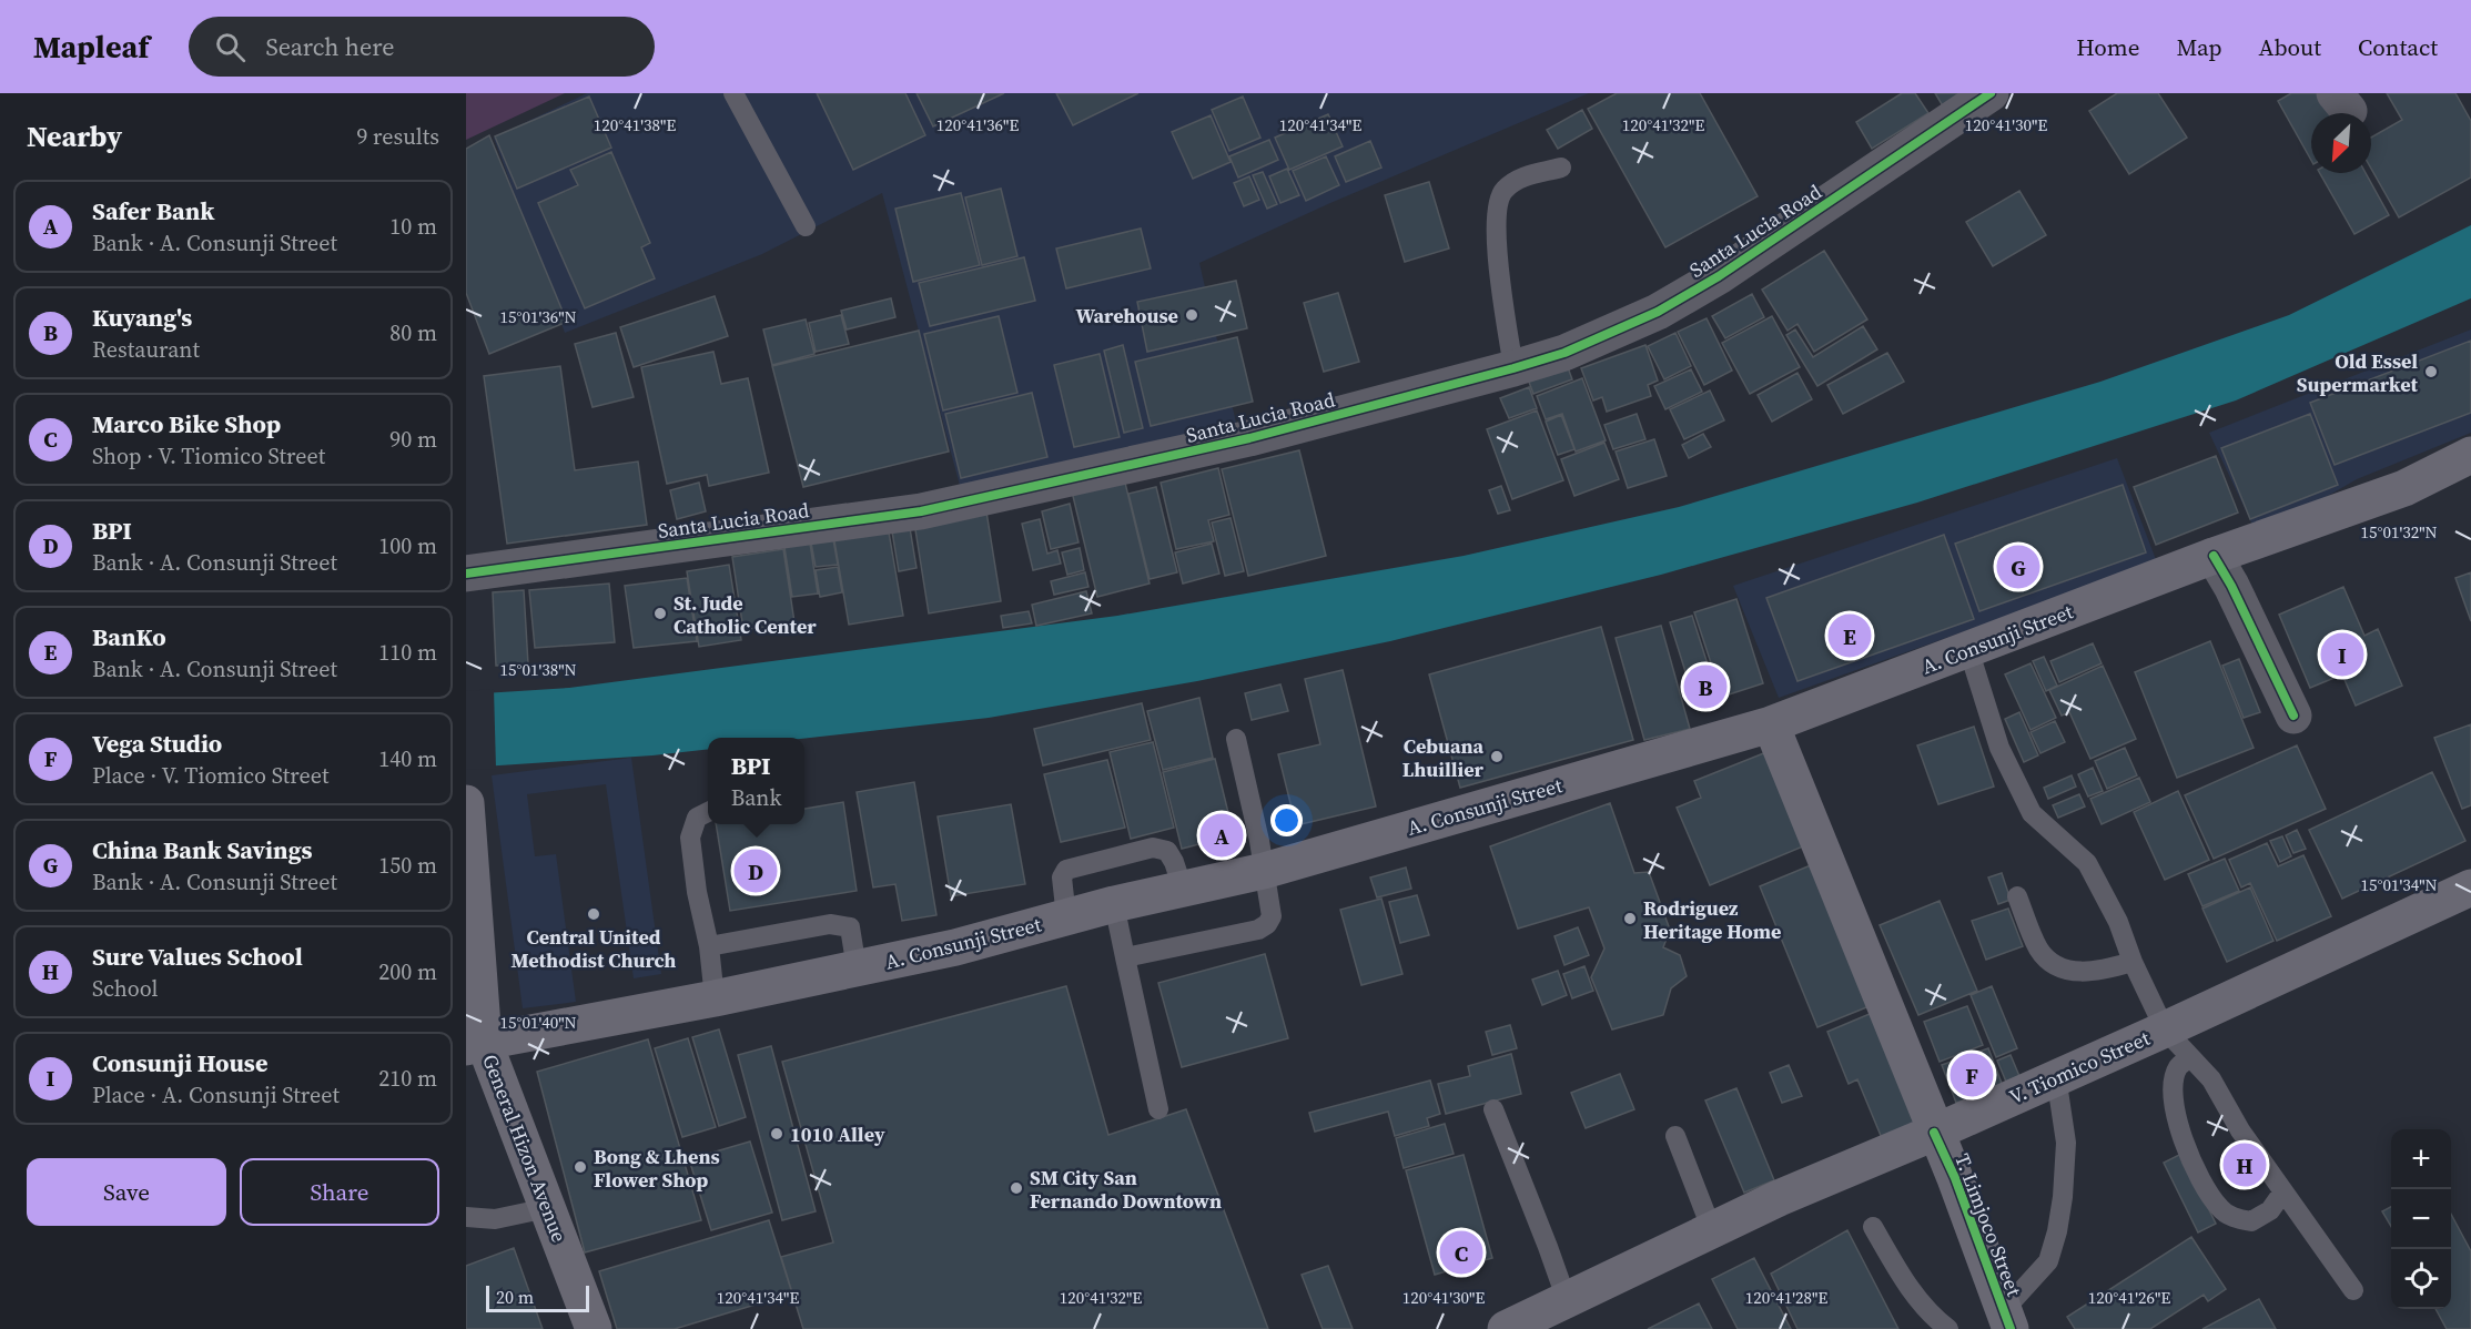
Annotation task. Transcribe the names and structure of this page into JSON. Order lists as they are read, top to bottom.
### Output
{
  "streets": {
    "main road": [
      "A. Consunji Street",
      "V. Tiomico Street",
      "General Hizon Avenue",
      "T. Limjoco Street"
    ],
    "street": ["Santa Lucia Road"]
  },
  "crossings": [
    ["A. Consunji Street", "General Hizon Avenue"],
    ["A. Consunji Street", "T. Limjoco Street"],
    ["V. Tiomico Street", "T. Limjoco Street"]
  ],
  "places": [
    "Warehouse",
    "Old Essel Supermarket",
    "St. Jude Catholic Center",
    "Cebuana Lhuillier",
    "Central United Methodist Church",
    "Rodriguez Heritage Home",
    "1010 Alley",
    "Bong & Lhens Flower Shop",
    "SM City San Fernando Downtown"
  ],
  "scale_bar": "20 m",
  "north": "bottom left",
  "page": {
    "header": "Mapleaf",
    "search": "Search here",
    "nav": [
      "Home",
      "Map",
      "About",
      "Contact"
    ],
    "heading": ["Nearby", "9 results"],
    "list": [
      {
        "mark": "A",
        "name": "Safer Bank",
        "note": "Bank · A. Consunji Street",
        "value": "10 m"
      },
      {
        "mark": "B",
        "name": "Kuyang's",
        "note": "Restaurant",
        "value": "80 m"
      },
      {
        "mark": "C",
        "name": "Marco Bike Shop",
        "note": "Shop · V. Tiomico Street",
        "value": "90 m"
      },
      {
        "mark": "D",
        "name": "BPI",
        "note": "Bank · A. Consunji Street",
        "value": "100 m"
      },
      {
        "mark": "E",
        "name": "BanKo",
        "note": "Bank · A. Consunji Street",
        "value": "110 m"
      },
      {
        "mark": "F",
        "name": "Vega Studio",
        "note": "Place · V. Tiomico Street",
        "value": "140 m"
      },
      {
        "mark": "G",
        "name": "China Bank Savings",
        "note": "Bank · A. Consunji Street",
        "value": "150 m"
      },
      {
        "mark": "H",
        "name": "Sure Values School",
        "note": "School",
        "value": "200 m"
      },
      {
        "mark": "I",
        "name": "Consunji House",
        "note": "Place · A. Consunji Street",
        "value": "210 m"
      }
    ],
    "pins": [
      "G",
      "E",
      "I",
      "B",
      "A",
      "D",
      "F",
      "H",
      "C"
    ],
    "popup": ["BPI", "Bank"],
    "map_buttons": ["+", "−"],
    "buttons": ["Save", "Share"],
    "scale": "20 m"
  },
  "coordinates": [
    "120°41'38\"E",
    "120°41'36\"E",
    "120°41'34\"E",
    "120°41'32\"E",
    "120°41'30\"E",
    "15°01'36\"N",
    "15°01'32\"N",
    "15°01'38\"N",
    "15°01'34\"N",
    "15°01'40\"N",
    "120°41'28\"E",
    "120°41'26\"E"
  ]
}
